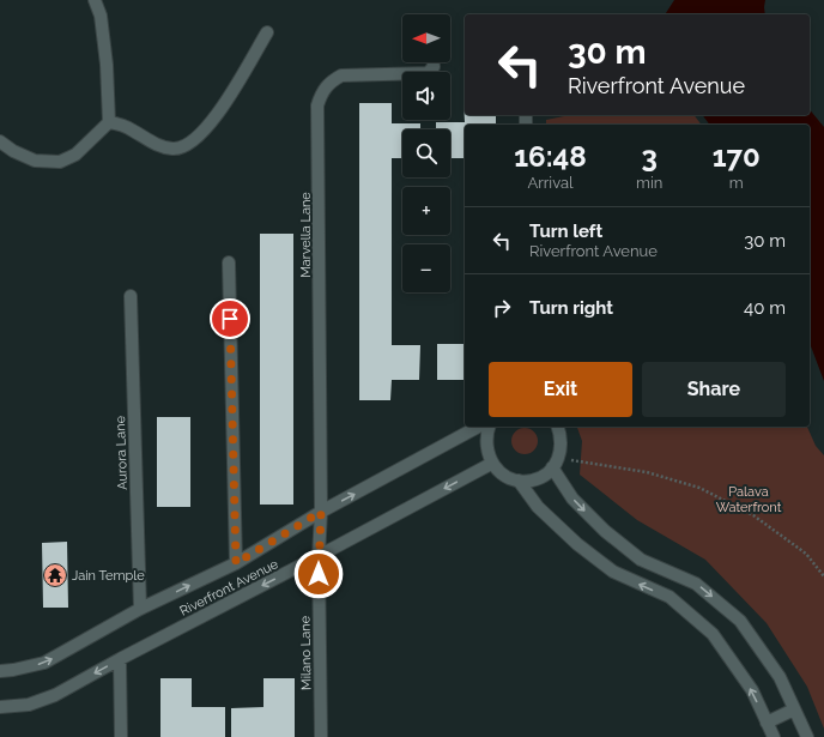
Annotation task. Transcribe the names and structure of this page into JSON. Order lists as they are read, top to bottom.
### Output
{
  "streets": {
    "street": [
      "Marvella Lane",
      "Aurora Lane",
      "Riverfront Avenue",
      "Milano Lane"
    ]
  },
  "crossings": [
    ["Marvella Lane", "Riverfront Avenue"],
    ["Marvella Lane", "Milano Lane"],
    ["Aurora Lane", "Riverfront Avenue"],
    ["Riverfront Avenue", "Milano Lane"]
  ],
  "parks": ["Palava Waterfront"],
  "places": {
    "temple": ["Jain Temple"]
  },
  "north": "left",
  "page": {
    "map_buttons": ["+", "−"],
    "turn": ["30 m", "Riverfront Avenue"],
    "eta": [
      "16:48",
      "Arrival",
      "3",
      "min",
      "170",
      "m"
    ],
    "list": [
      {
        "name": "Turn left",
        "note": "Riverfront Avenue",
        "value": "30 m"
      },
      {
        "name": "Turn right",
        "value": "40 m"
      }
    ],
    "buttons": ["Exit", "Share"]
  }
}
